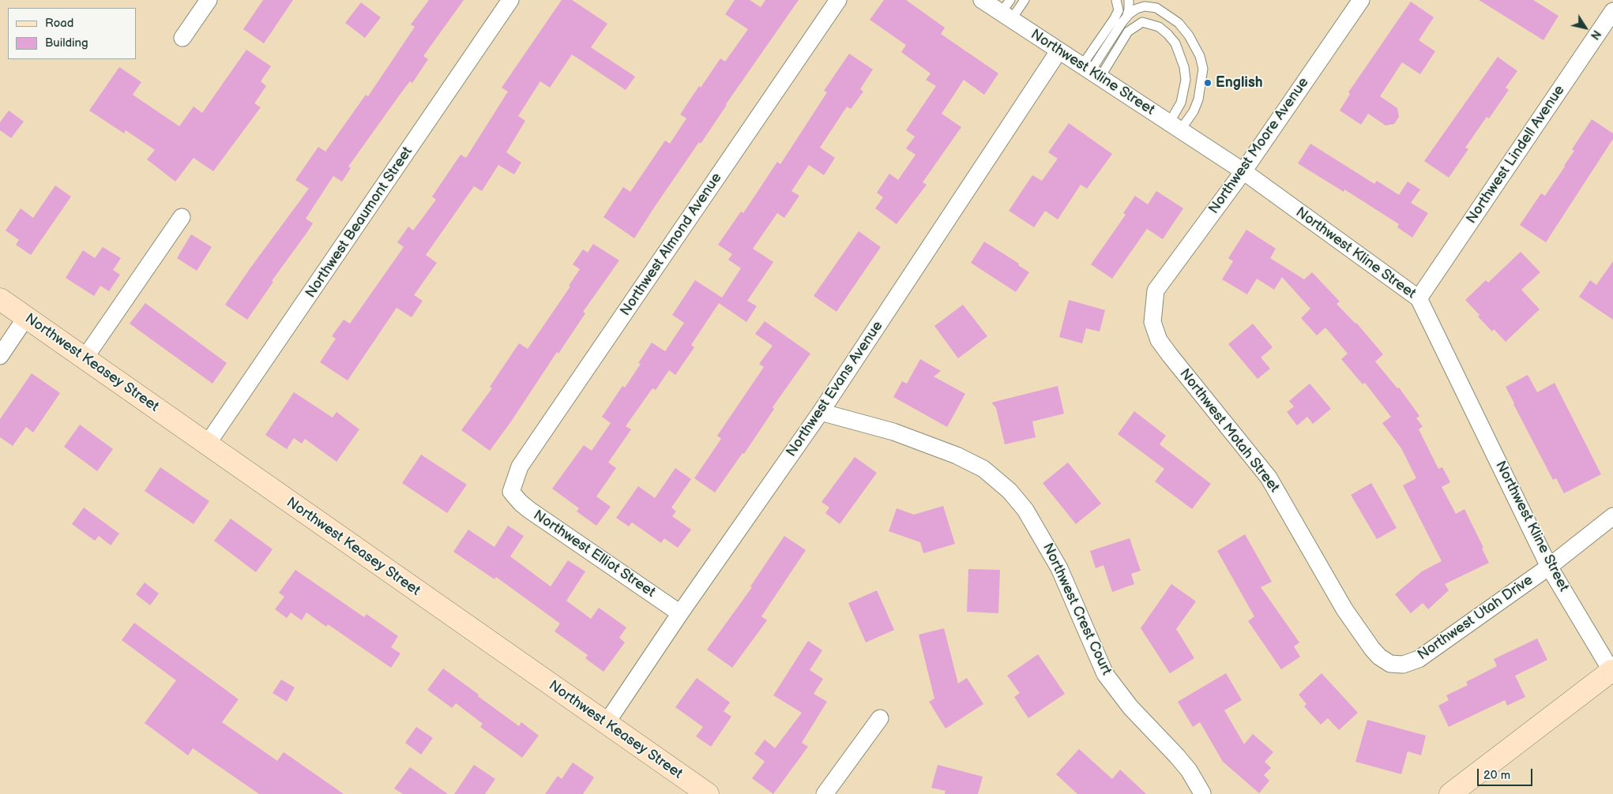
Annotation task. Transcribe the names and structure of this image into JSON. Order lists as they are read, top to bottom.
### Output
{
  "streets": {
    "street": [
      "Northwest Kline Street",
      "Northwest Moore Avenue",
      "Northwest Lindell Avenue",
      "Northwest Beaumont Street",
      "Northwest Almond Avenue",
      "Northwest Keasey Street",
      "Northwest Evans Avenue",
      "Northwest Motah Street",
      "Northwest Elliot Street",
      "Northwest Crest Court",
      "Northwest Utah Drive"
    ]
  },
  "crossings": [
    ["Northwest Kline Street", "Northwest Moore Avenue"],
    ["Northwest Kline Street", "Northwest Lindell Avenue"],
    ["Northwest Kline Street", "Northwest Evans Avenue"],
    ["Northwest Kline Street", "Northwest Utah Drive"],
    ["Northwest Moore Avenue", "Northwest Motah Street"],
    ["Northwest Beaumont Street", "Northwest Keasey Street"],
    ["Northwest Almond Avenue", "Northwest Elliot Street"],
    ["Northwest Keasey Street", "Northwest Evans Avenue"],
    ["Northwest Evans Avenue", "Northwest Elliot Street"],
    ["Northwest Evans Avenue", "Northwest Crest Court"],
    ["Northwest Motah Street", "Northwest Utah Drive"]
  ],
  "places": ["English"],
  "legend": ["Road", "Building"],
  "scale_bar": "20 m",
  "north": "bottom right"
}
